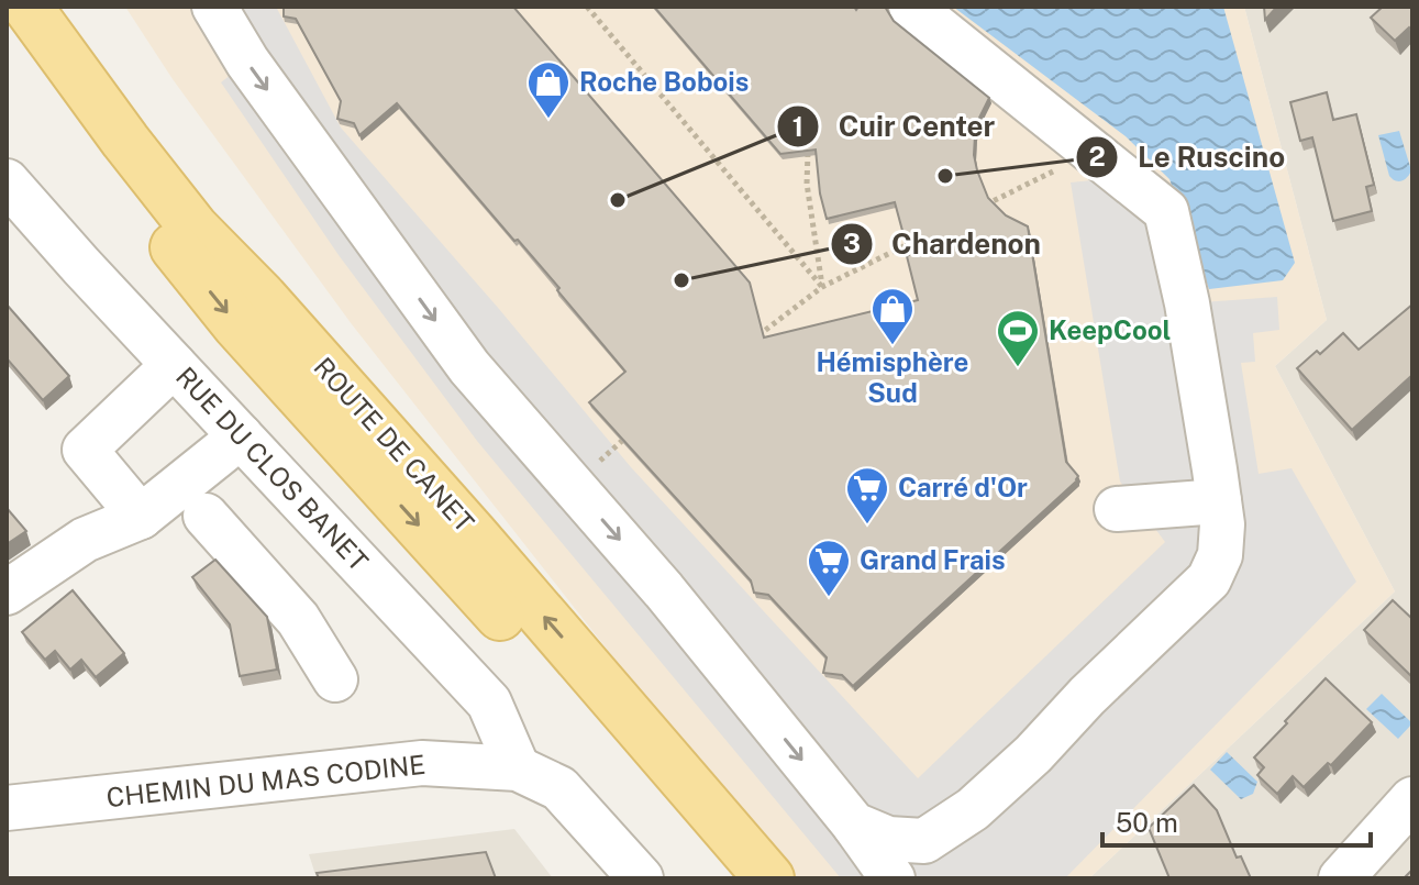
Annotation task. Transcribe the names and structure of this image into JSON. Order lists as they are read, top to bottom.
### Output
{
  "streets": {
    "main road": ["ROUTE DE CANET"],
    "street": ["RUE DU CLOS BANET", "CHEMIN DU MAS CODINE"]
  },
  "crossings": [
    ["RUE DU CLOS BANET", "CHEMIN DU MAS CODINE"]
  ],
  "places": {
    "shop": ["Roche Bobois", "Hémisphère Sud"],
    "other": ["Le Ruscino", "Cuir Center", "Chardenon"],
    "sports": ["KeepCool"],
    "supermarket": ["Carré d'Or", "Grand Frais"]
  },
  "scale_bar": "50 m"
}
